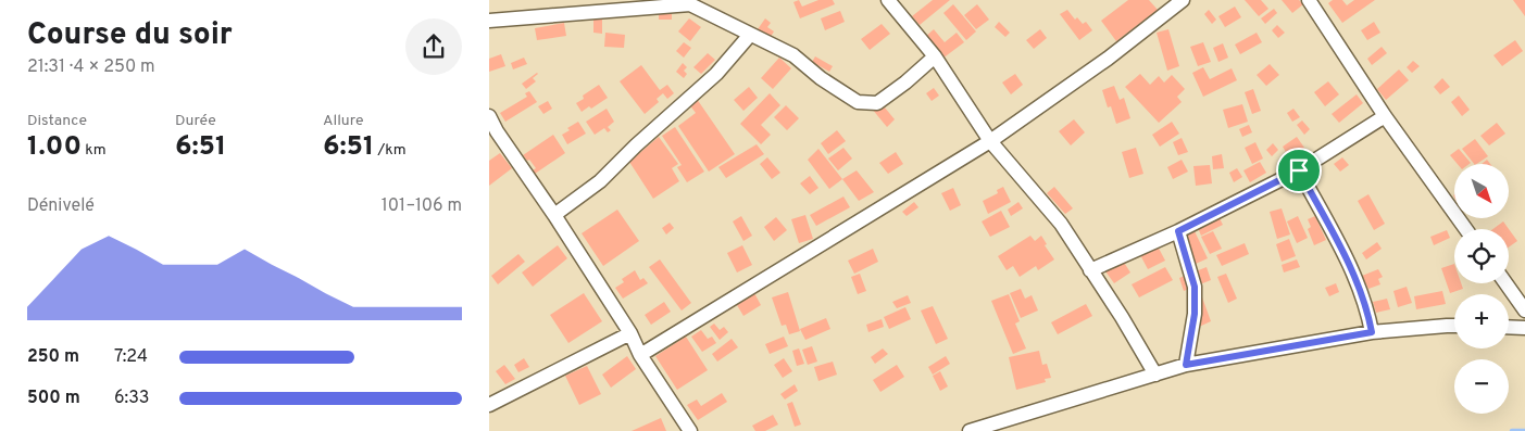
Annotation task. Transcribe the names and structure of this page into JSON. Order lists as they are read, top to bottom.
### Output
{
  "north": "bottom right",
  "page": {
    "heading": ["Course du soir", "21:31 · 4 × 250 m"],
    "stats": [
      ["Distance", "1.00 km"],
      ["Durée", "6:51"],
      ["Allure", "6:51 /km"]
    ],
    "map_buttons": ["+", "−"],
    "chart": ["Dénivelé", "101–106 m"],
    "list": [
      {
        "name": "250 m",
        "note": "7:24"
      },
      {
        "name": "500 m",
        "note": "6:33"
      }
    ]
  }
}
